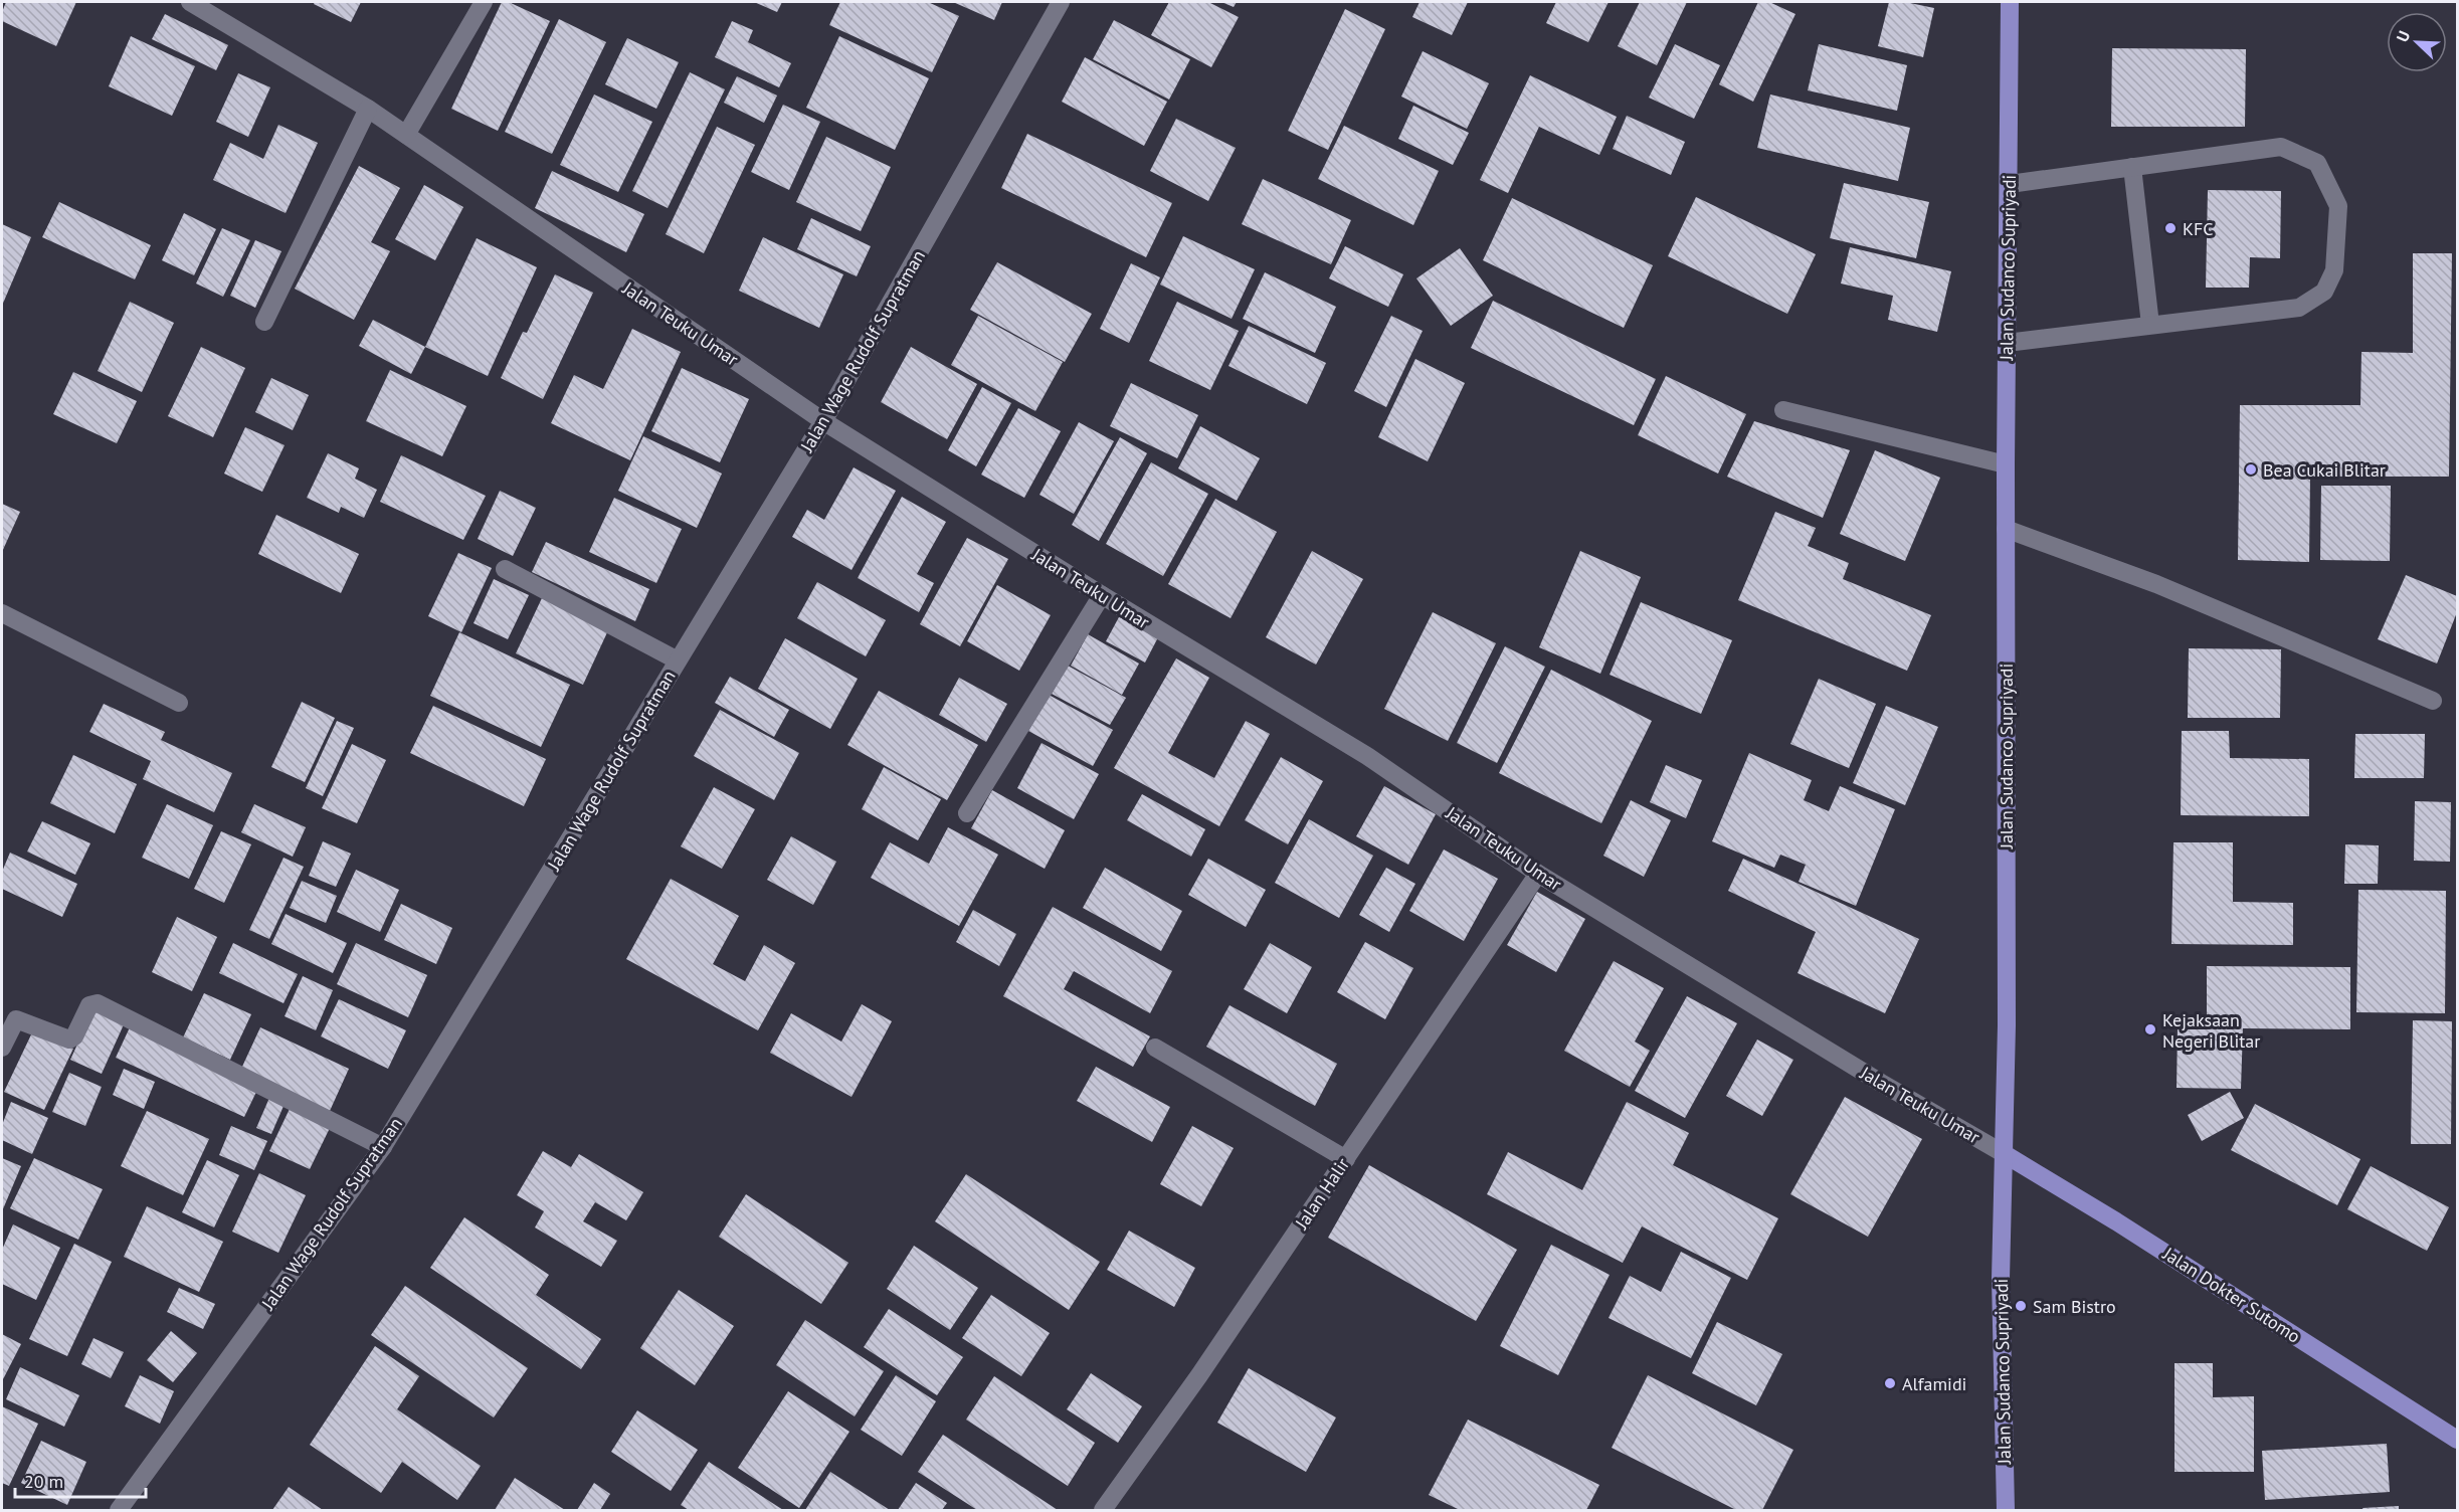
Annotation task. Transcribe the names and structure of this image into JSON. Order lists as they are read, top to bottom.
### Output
{
  "streets": {
    "main road": ["Jalan Sudanco Supriyadi", "Jalan Dokter Sutomo"],
    "street": ["Jalan Teuku Umar", "Jalan Wage Rudolf Supratman", "Jalan Halir"]
  },
  "crossings": [
    ["Jalan Sudanco Supriyadi", "Jalan Teuku Umar"],
    ["Jalan Sudanco Supriyadi", "Jalan Dokter Sutomo"],
    ["Jalan Teuku Umar", "Jalan Wage Rudolf Supratman"],
    ["Jalan Teuku Umar", "Jalan Halir"],
    ["Jalan Teuku Umar", "Jalan Dokter Sutomo"]
  ],
  "places": [
    "KFC",
    "Bea Cukai Blitar",
    "Kejaksaan Negeri Blitar",
    "Sam Bistro",
    "Alfamidi"
  ],
  "scale_bar": "20 m",
  "north": "top left"
}
